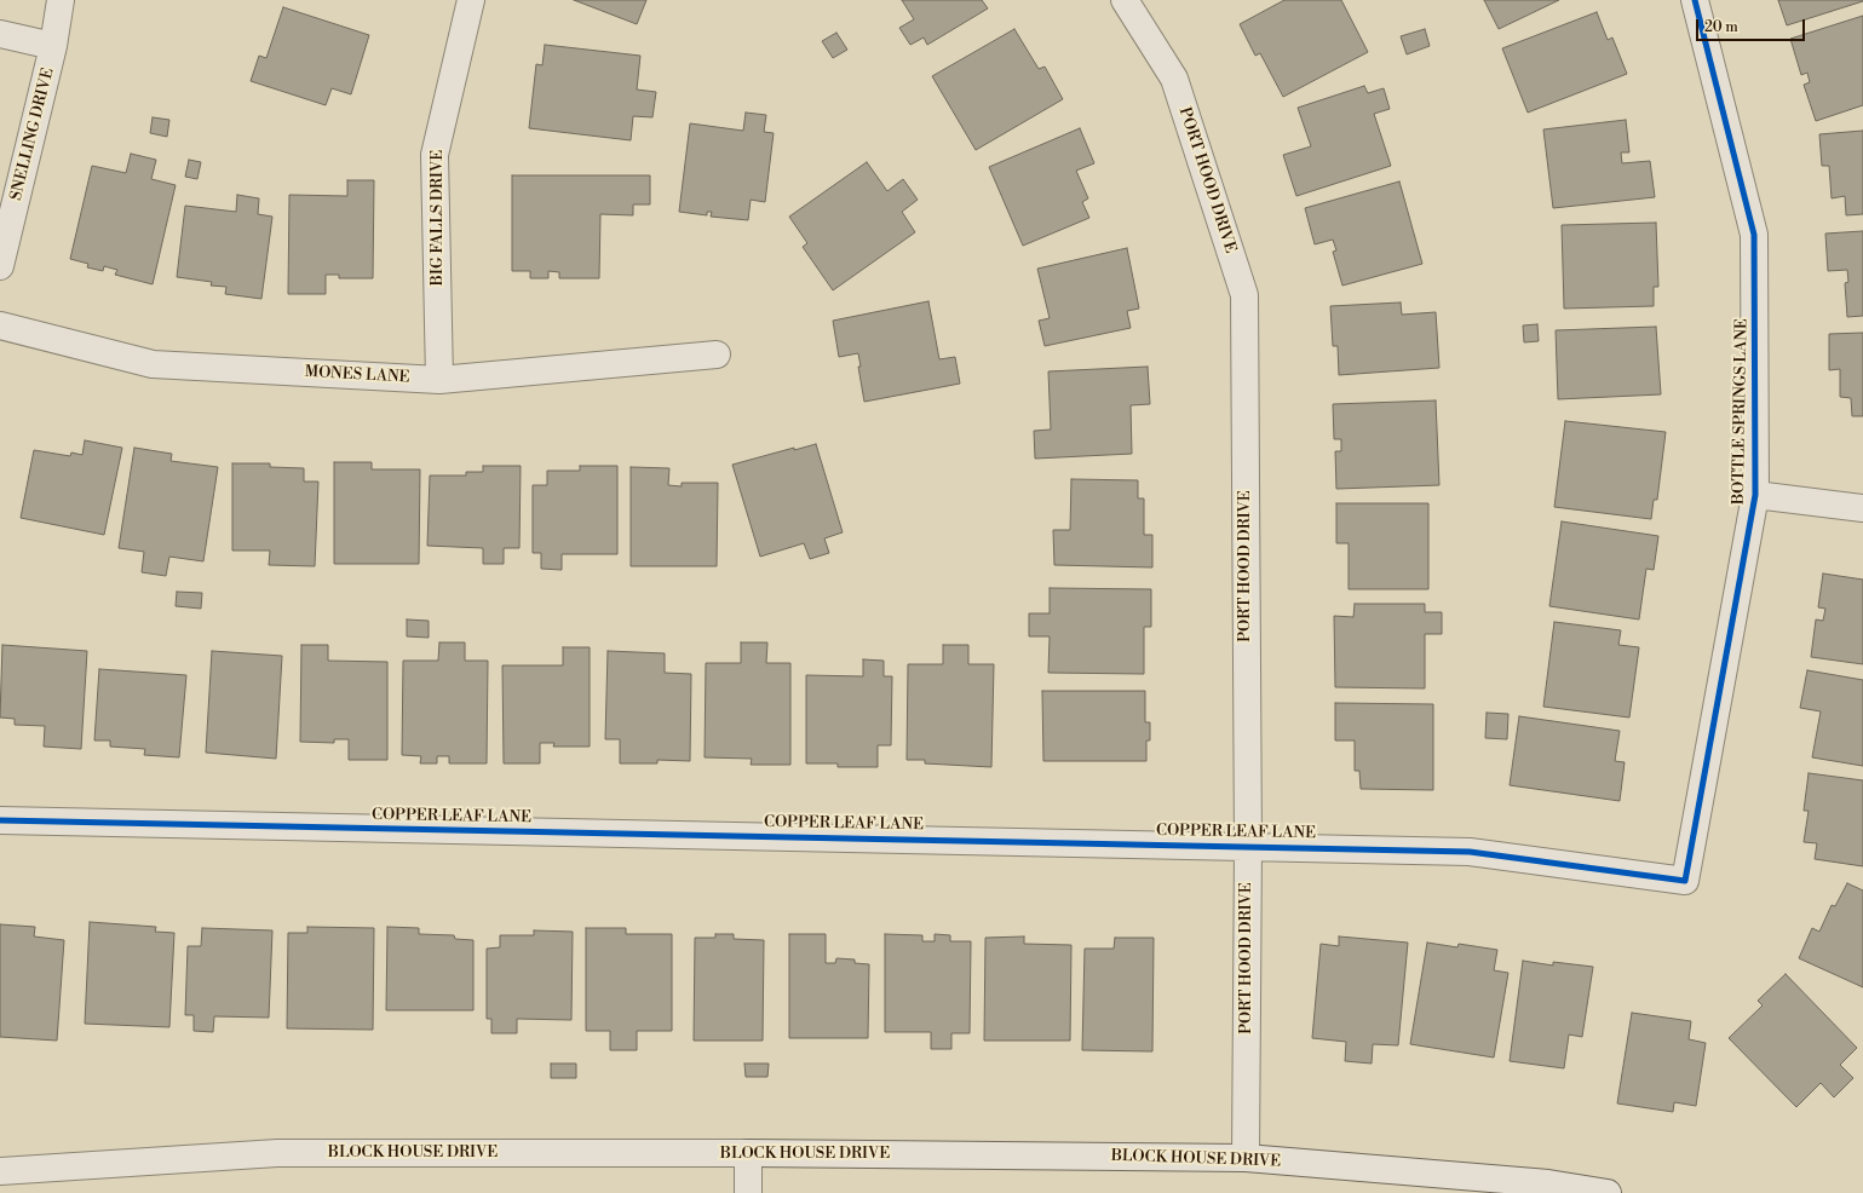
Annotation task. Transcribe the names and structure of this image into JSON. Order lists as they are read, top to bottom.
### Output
{
  "streets": {
    "street": [
      "SNELLING DRIVE",
      "PORT HOOD DRIVE",
      "BIG FALLS DRIVE",
      "MONES LANE",
      "BOTTLE SPRINGS LANE",
      "COPPER LEAF LANE",
      "BLOCK HOUSE DRIVE"
    ]
  },
  "crossings": [
    ["PORT HOOD DRIVE", "COPPER LEAF LANE"],
    ["PORT HOOD DRIVE", "BLOCK HOUSE DRIVE"],
    ["BIG FALLS DRIVE", "MONES LANE"],
    ["BOTTLE SPRINGS LANE", "COPPER LEAF LANE"]
  ],
  "scale_bar": "20 m"
}
